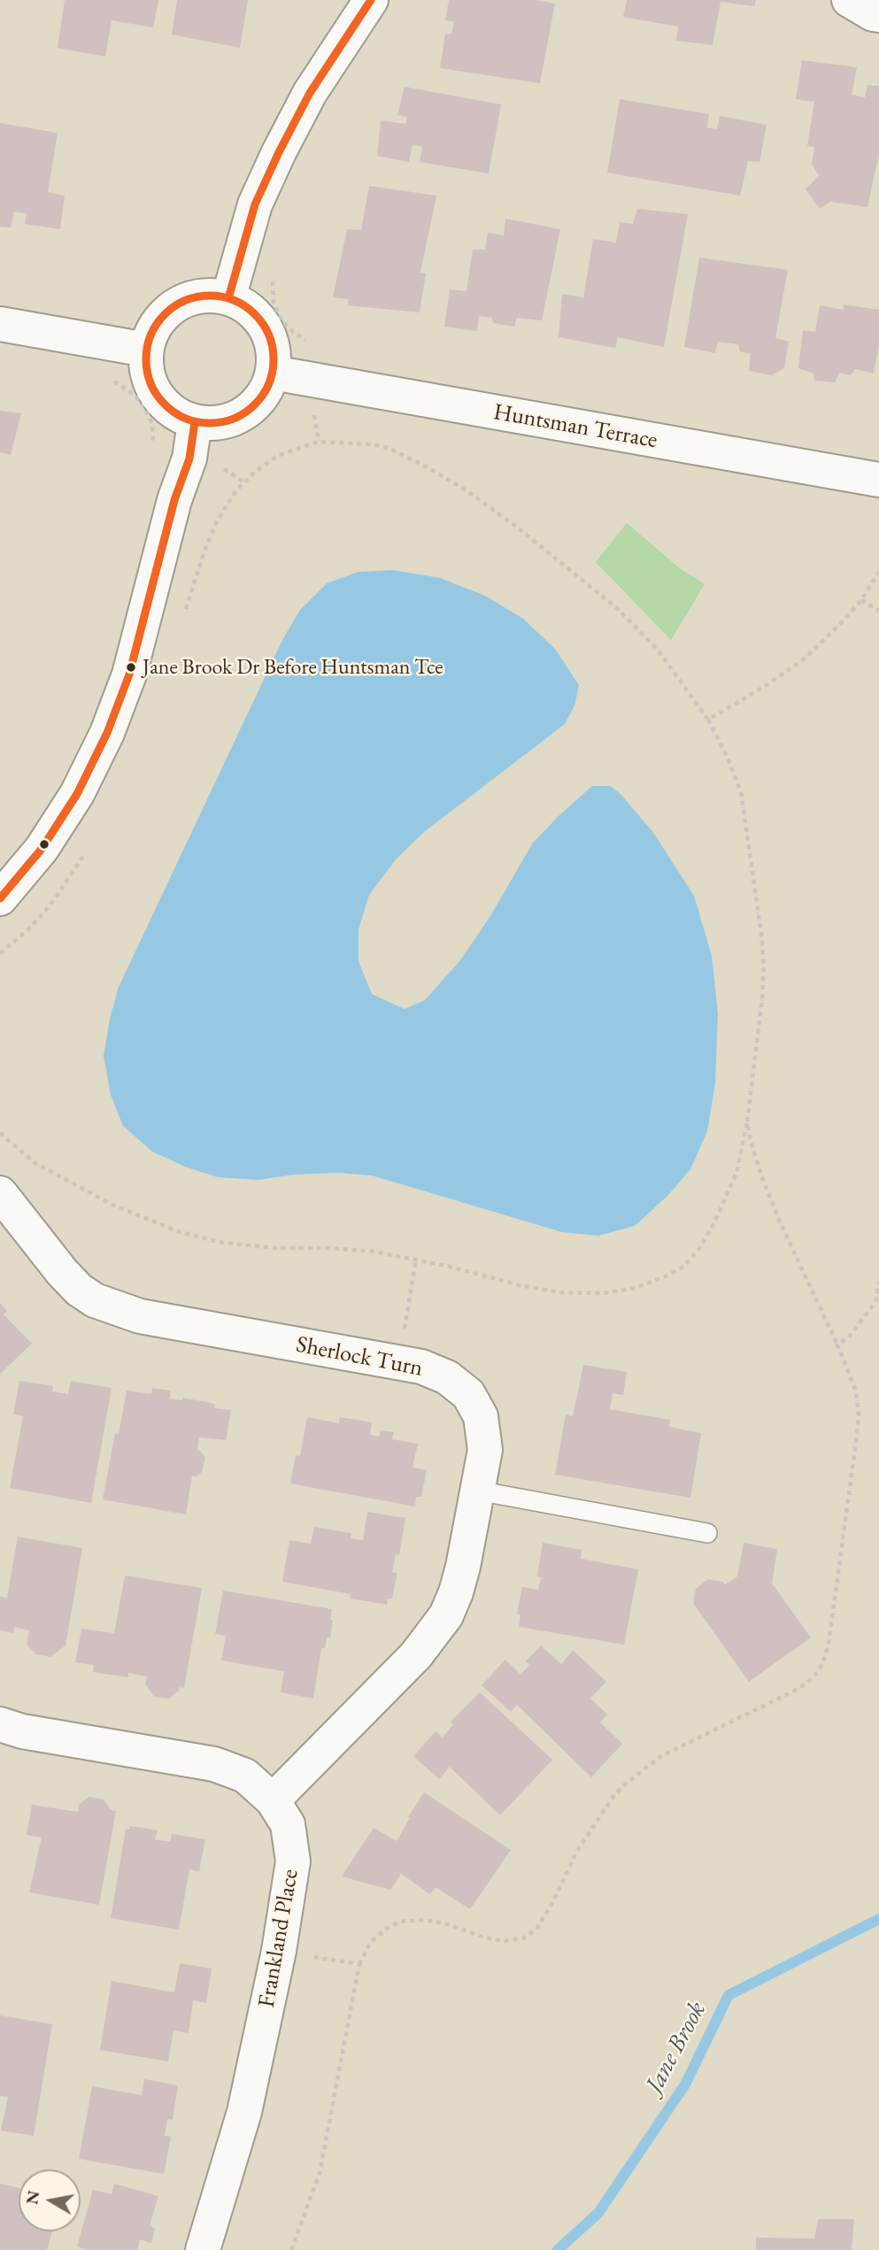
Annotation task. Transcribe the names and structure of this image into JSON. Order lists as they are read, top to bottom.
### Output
{
  "streets": {
    "street": ["Huntsman Terrace", "Sherlock Turn", "Frankland Place"]
  },
  "crossings": [
    ["Sherlock Turn", "Frankland Place"]
  ],
  "water": ["Jane Brook"],
  "places": ["Jane Brook Dr Before Huntsman Tce"],
  "north": "left"
}
